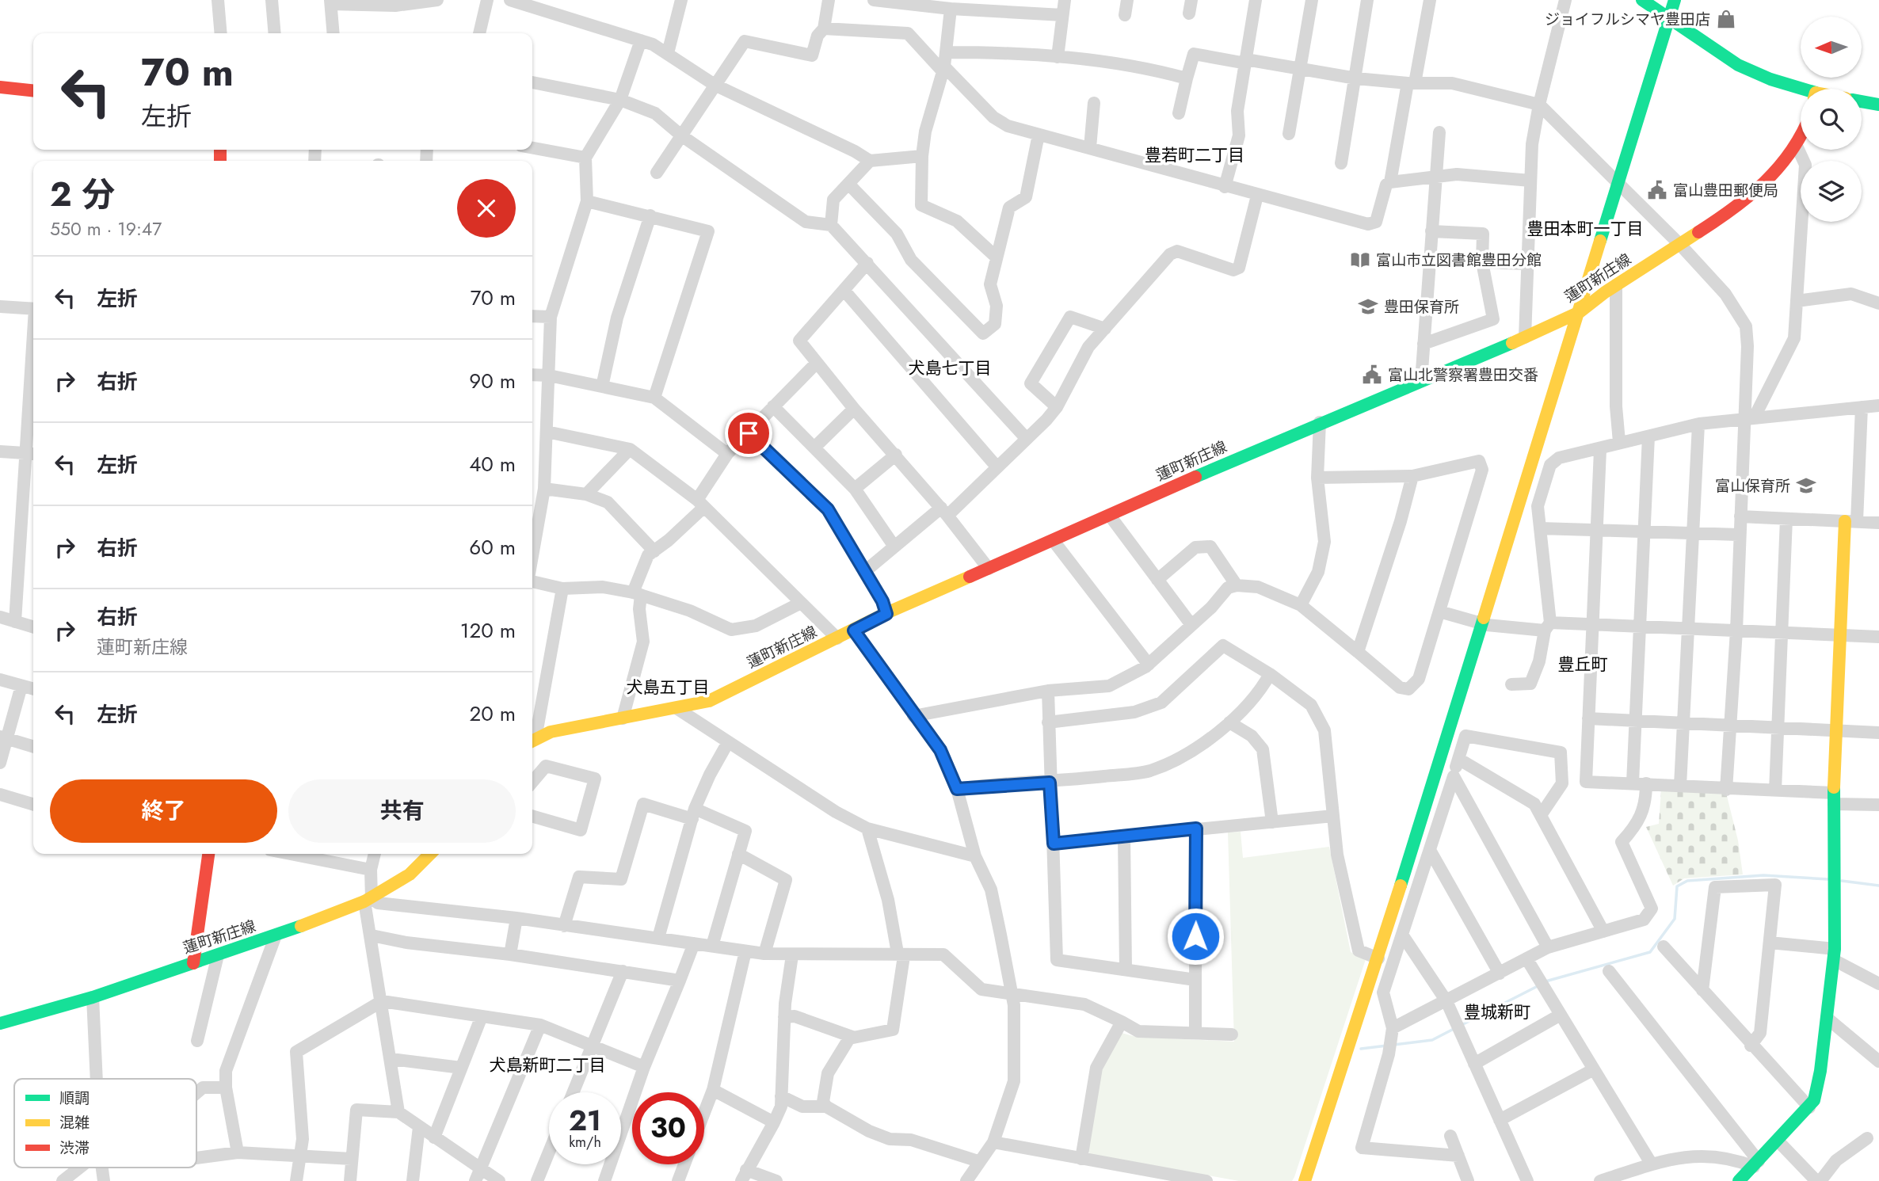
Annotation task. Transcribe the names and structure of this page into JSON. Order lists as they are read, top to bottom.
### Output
{
  "streets": {
    "street": ["蓮町新庄線"]
  },
  "districts": [
    "豊若町二丁目",
    "豊田本町一丁目",
    "犬島七丁目",
    "豊丘町",
    "犬島五丁目",
    "豊城新町",
    "犬島新町二丁目"
  ],
  "places": {
    "shop": ["ジョイフルシマヤ豊田店"],
    "public building": ["富山豊田郵便局", "富山北警察署豊田交番"],
    "library": ["富山市立図書館豊田分館"],
    "school or university": ["豊田保育所", "富山保育所"]
  },
  "legend": ["順調", "混雑", "渋滞"],
  "north": "left",
  "page": {
    "turn": ["70 m", "左折"],
    "heading": ["2 分", "550 m · 19:47"],
    "list": [
      {
        "name": "左折",
        "value": "70 m"
      },
      {
        "name": "右折",
        "value": "90 m"
      },
      {
        "name": "左折",
        "value": "40 m"
      },
      {
        "name": "右折",
        "value": "60 m"
      },
      {
        "name": "右折",
        "note": "蓮町新庄線",
        "value": "120 m"
      },
      {
        "name": "左折",
        "value": "20 m"
      }
    ],
    "buttons": ["終了", "共有"],
    "speed": "21 km/h",
    "limit": "30"
  }
}
